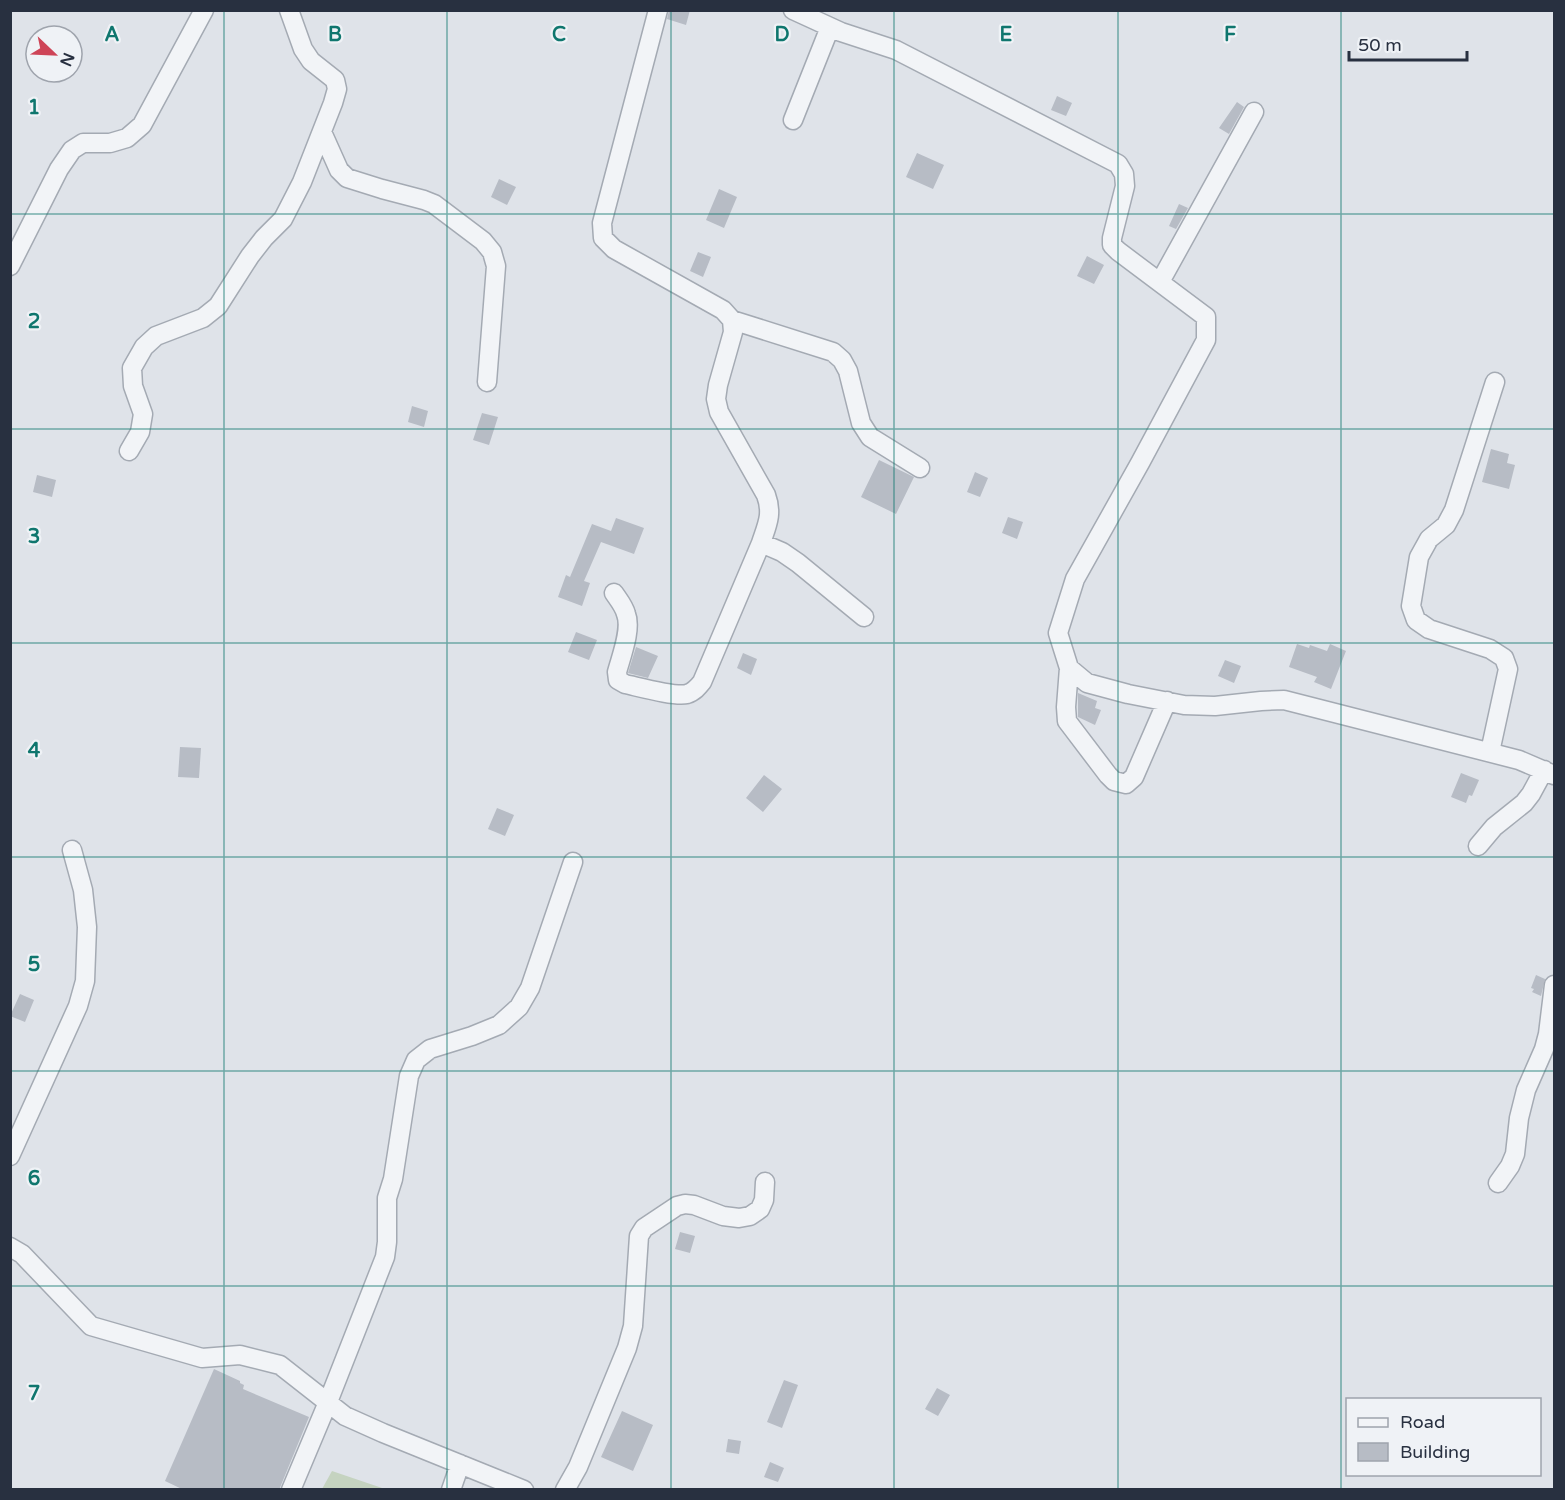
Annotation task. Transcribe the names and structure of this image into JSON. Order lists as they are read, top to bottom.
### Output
{
  "legend": ["Road", "Building"],
  "scale_bar": "50 m",
  "north": "bottom right",
  "grid": {
    "columns": [
      "A",
      "B",
      "C",
      "D",
      "E",
      "F"
    ],
    "rows": [
      "1",
      "2",
      "3",
      "4",
      "5",
      "6",
      "7"
    ]
  }
}
